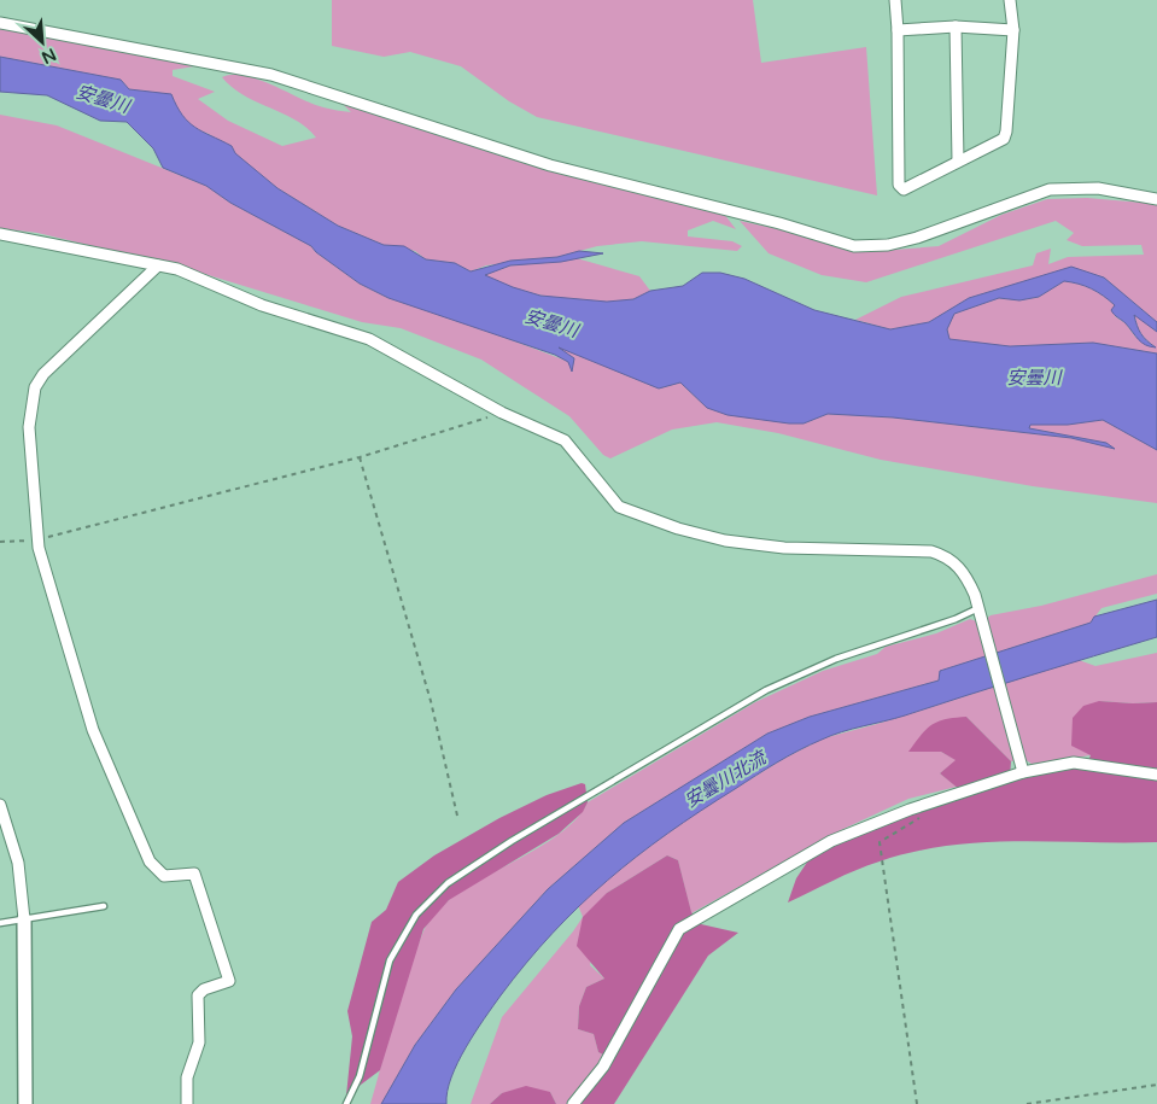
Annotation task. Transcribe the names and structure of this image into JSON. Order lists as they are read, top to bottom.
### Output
{
  "water": ["安曇川", "安曇川北流"],
  "north": "bottom right"
}
